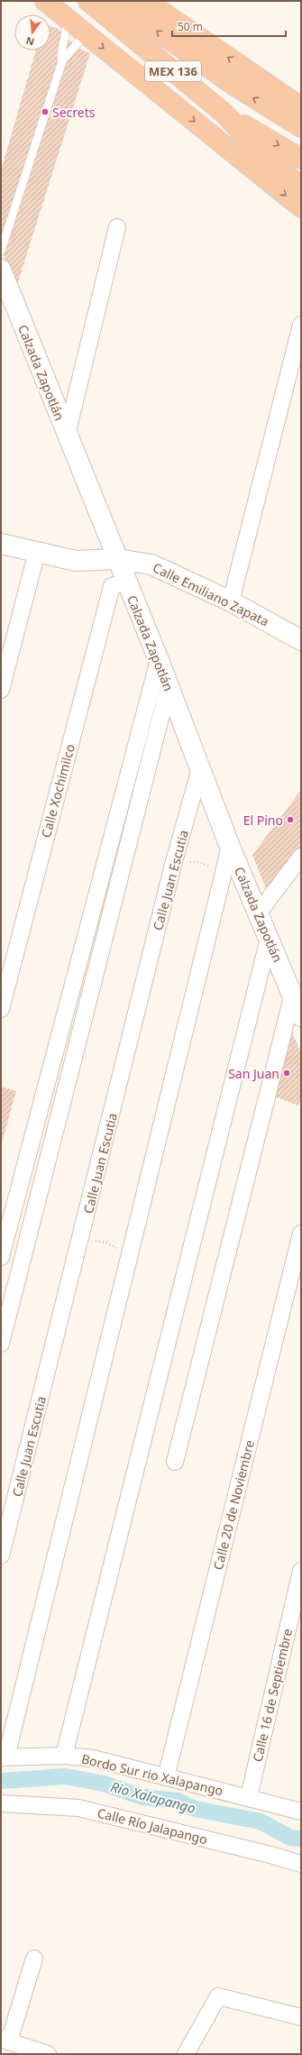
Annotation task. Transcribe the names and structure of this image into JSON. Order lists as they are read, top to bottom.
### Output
{
  "streets": {
    "highway": ["MEX 136"],
    "street": [
      "Calzada Zapotlán",
      "Calle Emiliano Zapata",
      "Calle Xochimilco",
      "Calle Juan Escutia",
      "Calle 20 de Noviembre",
      "Calle 16 de Septiembre",
      "Bordo Sur rio Xalapango",
      "Calle Río Jalapango"
    ]
  },
  "crossings": [
    ["Calzada Zapotlán", "Calle Emiliano Zapata"],
    ["Calzada Zapotlán", "Calle Xochimilco"],
    ["Calzada Zapotlán", "Calle Juan Escutia"],
    ["Calle 20 de Noviembre", "Bordo Sur rio Xalapango"],
    ["Calle 16 de Septiembre", "Bordo Sur rio Xalapango"]
  ],
  "water": ["Rio Xalapango"],
  "places": ["Secrets", "El Pino", "San Juan"],
  "scale_bar": "50 m",
  "north": "bottom"
}
